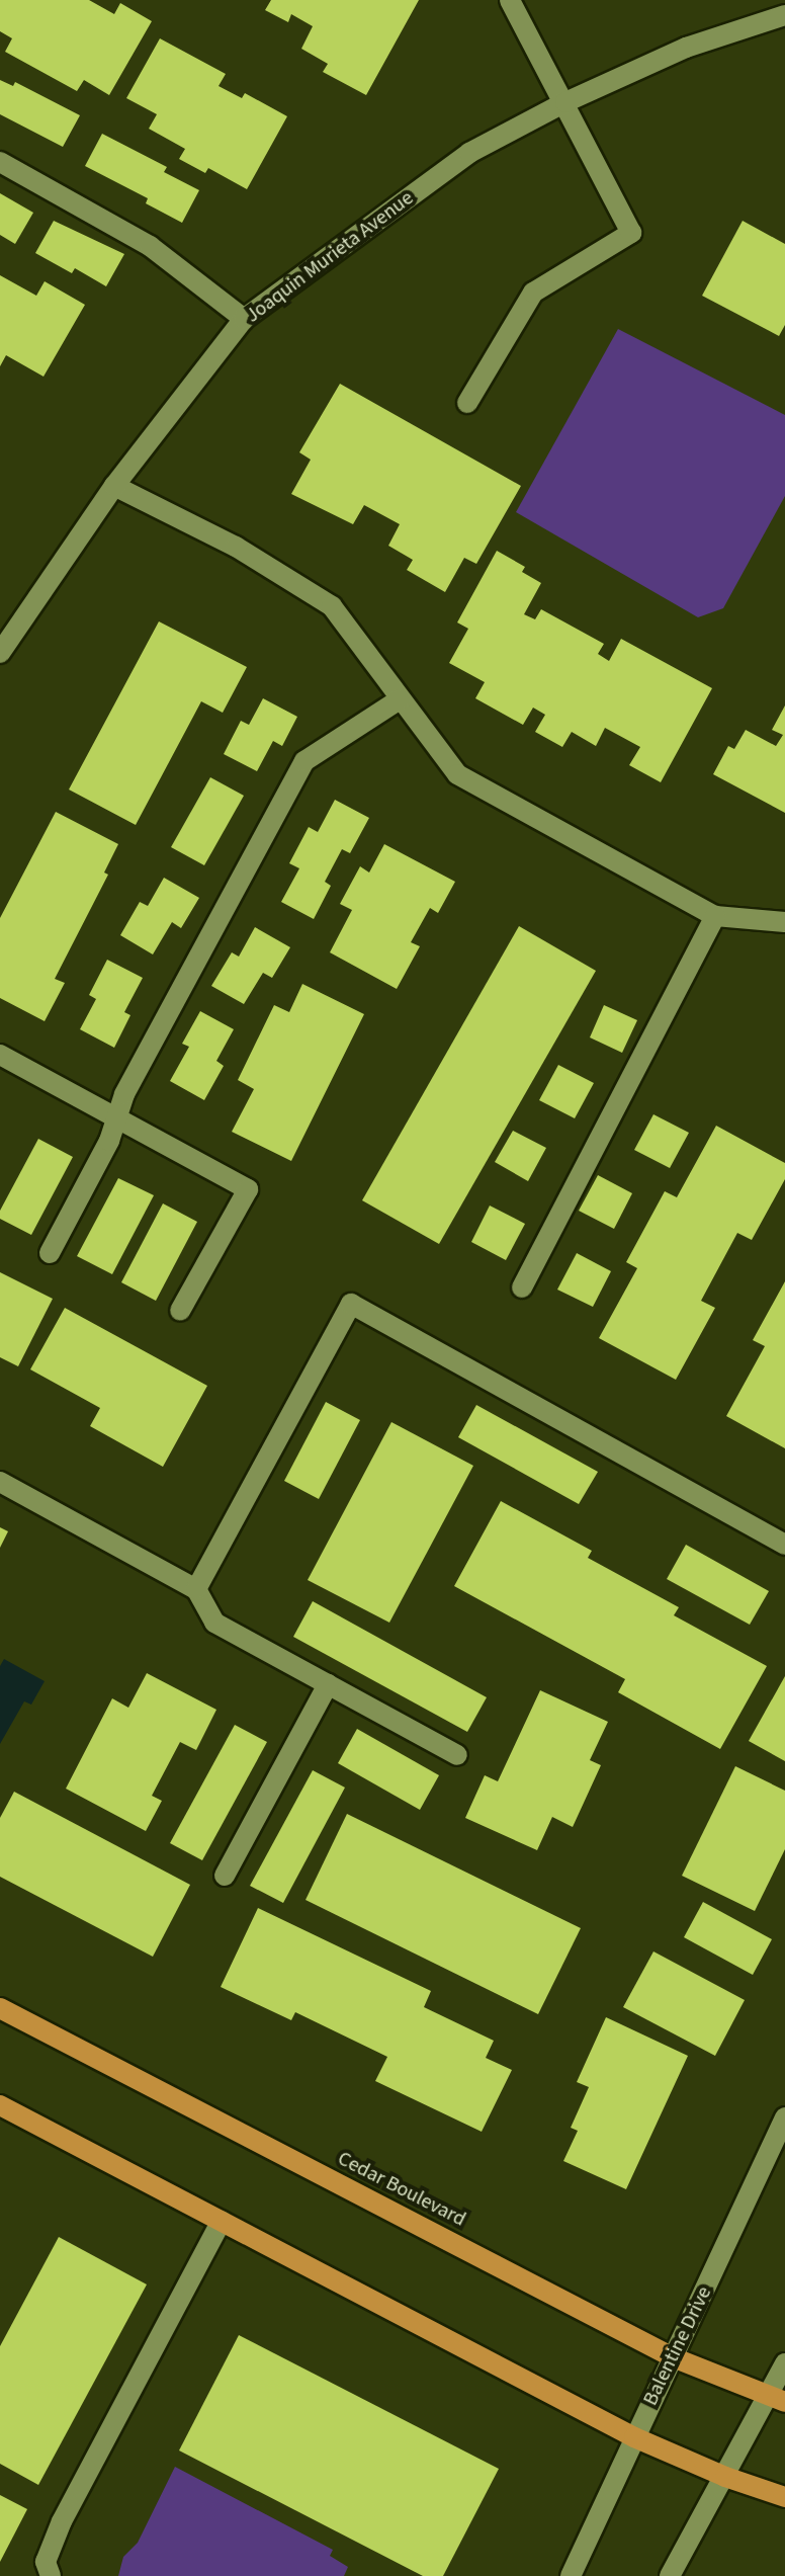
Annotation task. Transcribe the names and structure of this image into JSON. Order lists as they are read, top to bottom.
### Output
{
  "streets": {
    "main road": ["Cedar Boulevard"],
    "street": ["Joaquin Murieta Avenue", "Balentine Drive"]
  },
  "crossings": [
    ["Cedar Boulevard", "Balentine Drive"]
  ]
}
